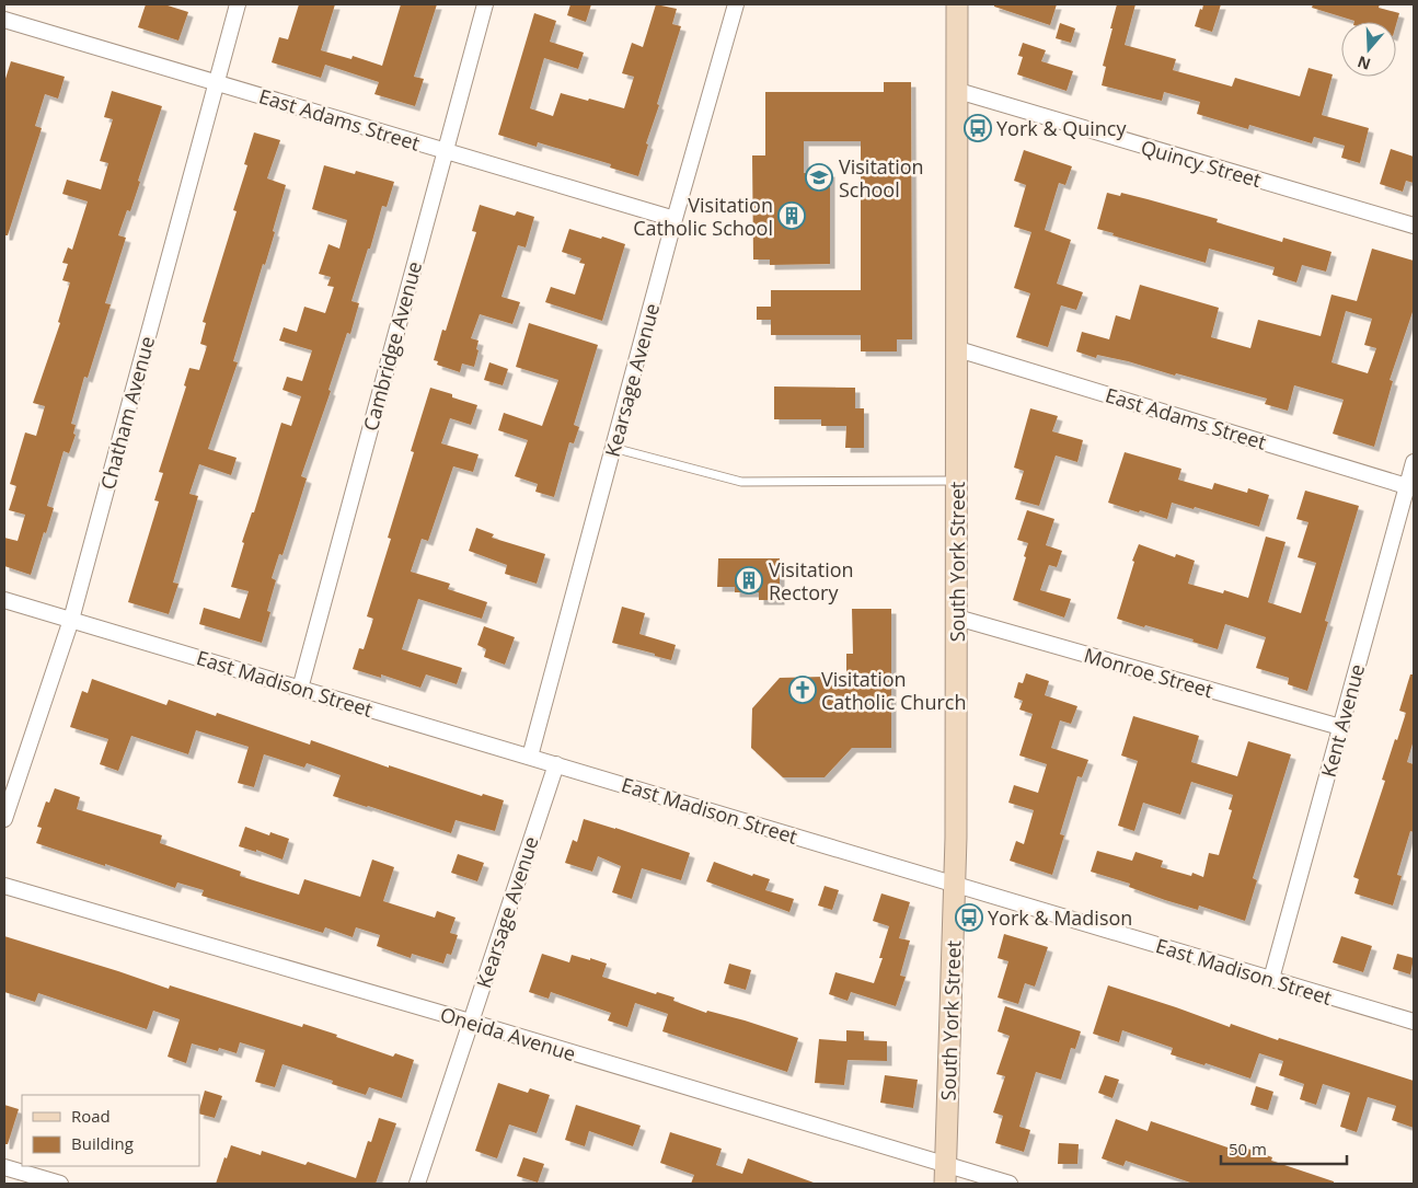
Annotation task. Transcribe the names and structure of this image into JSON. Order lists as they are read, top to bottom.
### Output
{
  "streets": {
    "main road": ["South York Street"],
    "street": [
      "East Adams Street",
      "Quincy Street",
      "Cambridge Avenue",
      "Kearsage Avenue",
      "Chatham Avenue",
      "Monroe Street",
      "East Madison Street",
      "Kent Avenue",
      "Oneida Avenue"
    ]
  },
  "crossings": [
    ["East Adams Street", "Cambridge Avenue"],
    ["East Adams Street", "Kearsage Avenue"],
    ["East Adams Street", "Chatham Avenue"],
    ["East Adams Street", "South York Street"],
    ["East Adams Street", "Kent Avenue"],
    ["Quincy Street", "South York Street"],
    ["Cambridge Avenue", "East Madison Street"],
    ["Kearsage Avenue", "East Madison Street"],
    ["Kearsage Avenue", "Oneida Avenue"],
    ["Chatham Avenue", "East Madison Street"],
    ["South York Street", "Monroe Street"],
    ["South York Street", "East Madison Street"],
    ["South York Street", "Oneida Avenue"],
    ["Monroe Street", "Kent Avenue"],
    ["East Madison Street", "Kent Avenue"]
  ],
  "places": {
    "bus stop": ["York & Quincy", "York & Madison"],
    "school or university": ["Visitation School"],
    "building": ["Visitation Catholic School", "Visitation Rectory"],
    "church": ["Visitation Catholic Church"]
  },
  "legend": ["Road", "Building"],
  "scale_bar": "50 m",
  "north": "bottom"
}
